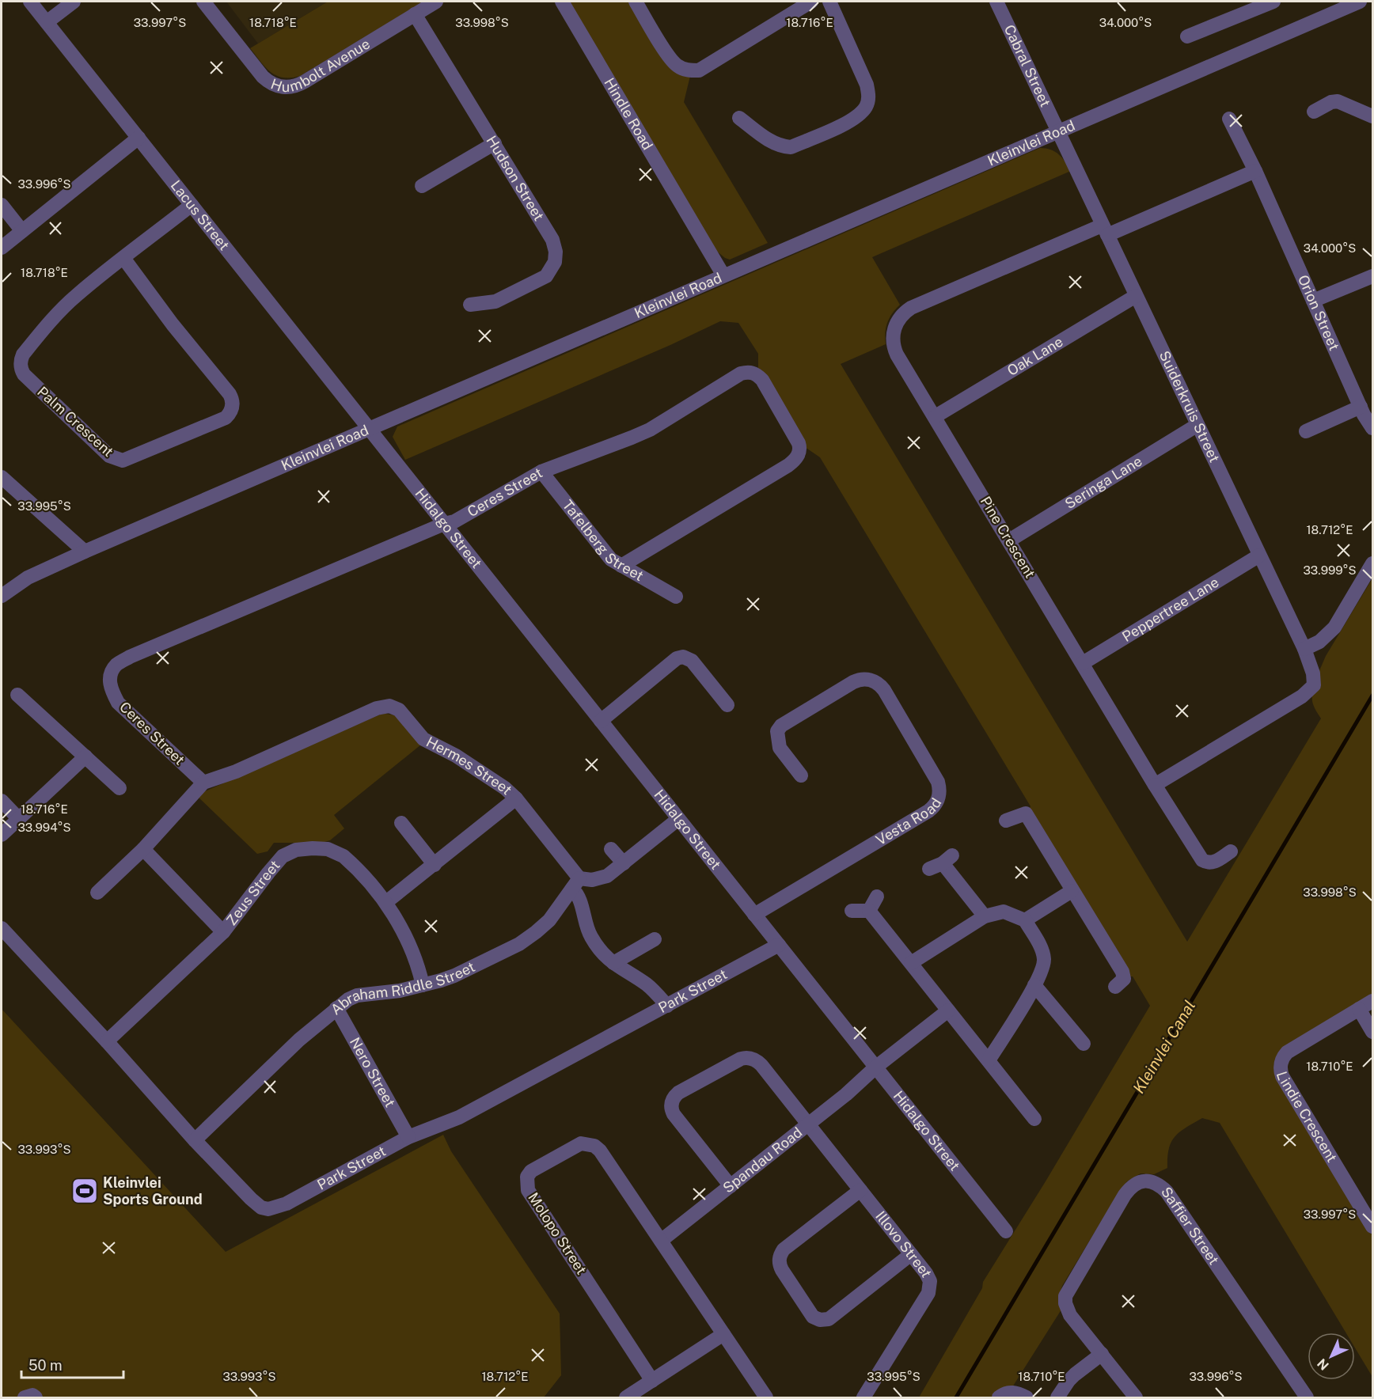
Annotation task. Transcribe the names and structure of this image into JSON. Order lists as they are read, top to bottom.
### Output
{
  "streets": {
    "street": [
      "Humbolt Avenue",
      "Cabral Street",
      "Hindle Road",
      "Kleinvlei Road",
      "Hudson Street",
      "Lacus Street",
      "Orion Street",
      "Oak Lane",
      "Suiderkruis Street",
      "Palm Crescent",
      "Seringa Lane",
      "Ceres Street",
      "Hidalgo Street",
      "Pine Crescent",
      "Tafelberg Street",
      "Peppertree Lane",
      "Hermes Street",
      "Vesta Road",
      "Zeus Street",
      "Abraham Riddle Street",
      "Park Street",
      "Nero Street",
      "Lindie Crescent",
      "Spandau Road",
      "Saffier Street",
      "Molopo Street",
      "Illovo Street"
    ]
  },
  "crossings": [
    ["Humbolt Avenue", "Hudson Street"],
    ["Cabral Street", "Kleinvlei Road"],
    ["Cabral Street", "Suiderkruis Street"],
    ["Hindle Road", "Kleinvlei Road"],
    ["Kleinvlei Road", "Lacus Street"],
    ["Kleinvlei Road", "Suiderkruis Street"],
    ["Kleinvlei Road", "Hidalgo Street"],
    ["Lacus Street", "Palm Crescent"],
    ["Lacus Street", "Hidalgo Street"],
    ["Oak Lane", "Suiderkruis Street"],
    ["Oak Lane", "Pine Crescent"],
    ["Suiderkruis Street", "Seringa Lane"],
    ["Suiderkruis Street", "Pine Crescent"],
    ["Suiderkruis Street", "Peppertree Lane"],
    ["Seringa Lane", "Pine Crescent"],
    ["Ceres Street", "Hidalgo Street"],
    ["Ceres Street", "Tafelberg Street"],
    ["Ceres Street", "Hermes Street"],
    ["Hidalgo Street", "Vesta Road"],
    ["Hidalgo Street", "Park Street"],
    ["Hidalgo Street", "Spandau Road"],
    ["Pine Crescent", "Peppertree Lane"],
    ["Hermes Street", "Abraham Riddle Street"],
    ["Hermes Street", "Park Street"],
    ["Zeus Street", "Abraham Riddle Street"],
    ["Zeus Street", "Park Street"],
    ["Abraham Riddle Street", "Park Street"],
    ["Abraham Riddle Street", "Nero Street"],
    ["Park Street", "Nero Street"],
    ["Spandau Road", "Molopo Street"],
    ["Spandau Road", "Illovo Street"]
  ],
  "water": ["Kleinvlei Canal"],
  "places": {
    "sports": ["Kleinvlei Sports Ground"]
  },
  "scale_bar": "50 m",
  "north": "bottom left",
  "coordinates": [
    "33.997°S",
    "18.718°E",
    "33.998°S",
    "18.716°E",
    "34.000°S",
    "33.996°S",
    "33.995°S",
    "18.712°E",
    "33.999°S",
    "33.994°S",
    "18.710°E",
    "33.993°S"
  ]
}
